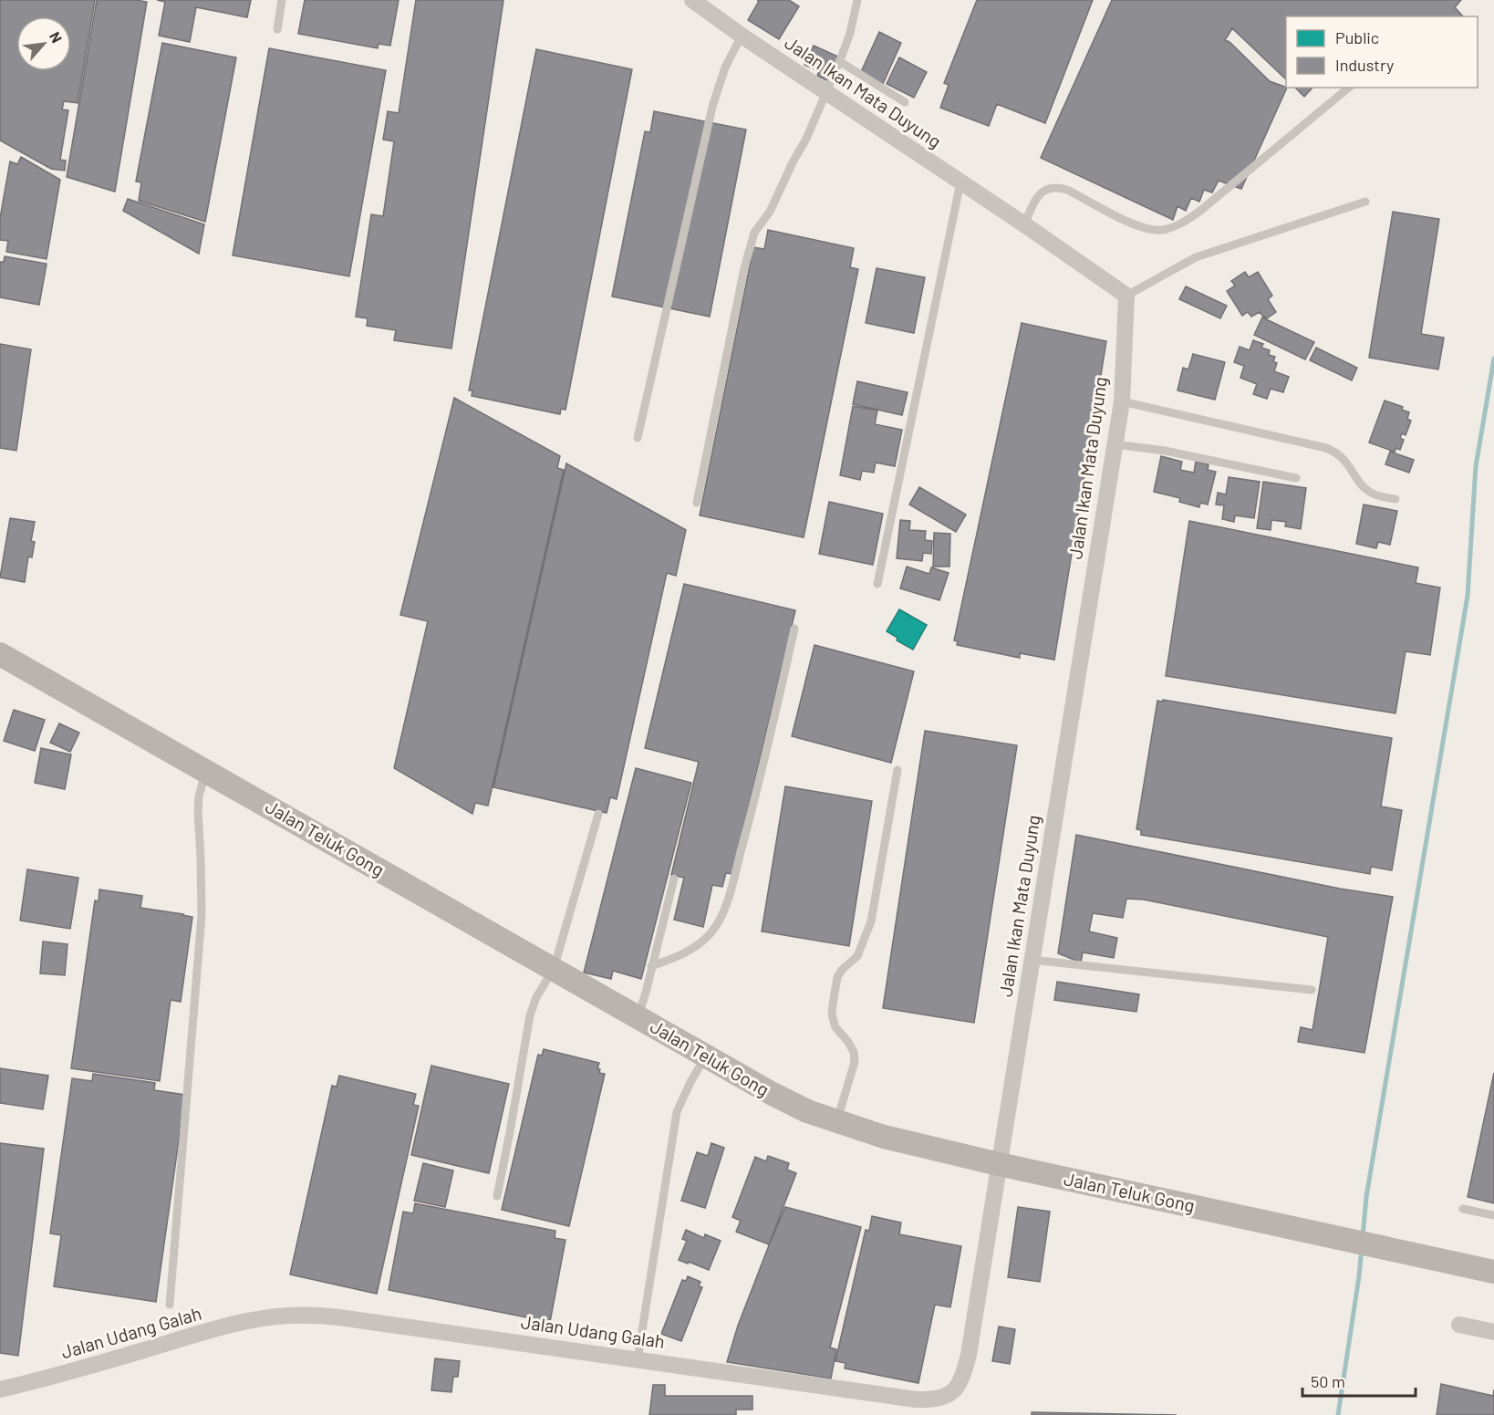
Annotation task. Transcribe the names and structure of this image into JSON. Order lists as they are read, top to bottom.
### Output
{
  "streets": {
    "street": ["Jalan Ikan Mata Duyung", "Jalan Teluk Gong", "Jalan Udang Galah"]
  },
  "crossings": [
    ["Jalan Ikan Mata Duyung", "Jalan Teluk Gong"],
    ["Jalan Ikan Mata Duyung", "Jalan Udang Galah"],
    ["Jalan Teluk Gong", "Jalan Udang Galah"]
  ],
  "legend": ["Public", "Industry"],
  "scale_bar": "50 m",
  "north": "top right"
}
